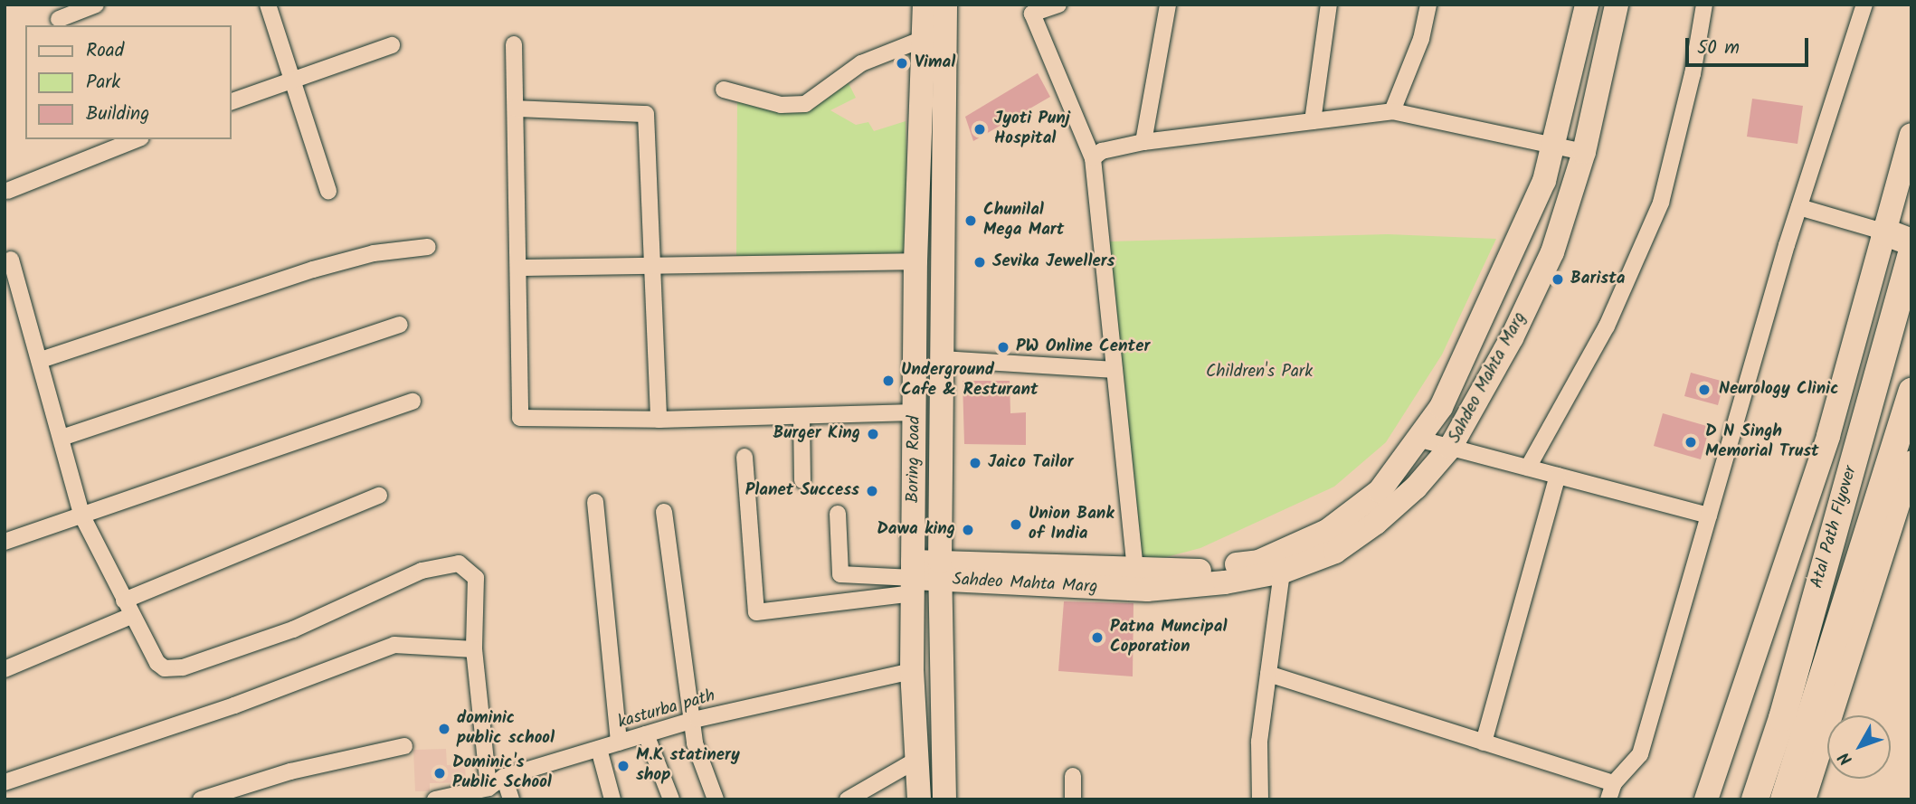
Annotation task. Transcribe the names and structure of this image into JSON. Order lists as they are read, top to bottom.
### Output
{
  "streets": {
    "main road": ["Atal Path Flyover"],
    "street": ["Sahdeo Mahta Marg", "Boring Road", "kasturba path"]
  },
  "crossings": [
    ["Sahdeo Mahta Marg", "Boring Road"],
    ["Boring Road", "kasturba path"]
  ],
  "parks": ["Children's Park"],
  "places": [
    "Vimal",
    "Jyoti Punj Hospital",
    "Chunilal Mega Mart",
    "Sevika Jewellers",
    "Barista",
    "PW Online Center",
    "Underground Cafe & Resturant",
    "Neurology Clinic",
    "Burger King",
    "D N Singh Memorial Trust",
    "Jaico Tailor",
    "Planet Success",
    "Union Bank of India",
    "Dawa king",
    "Patna Muncipal Coporation",
    "dominic public school",
    "M.K statinery shop",
    "Dominic's Public School"
  ],
  "legend": ["Road", "Park", "Building"],
  "scale_bar": "50 m",
  "north": "bottom left"
}
